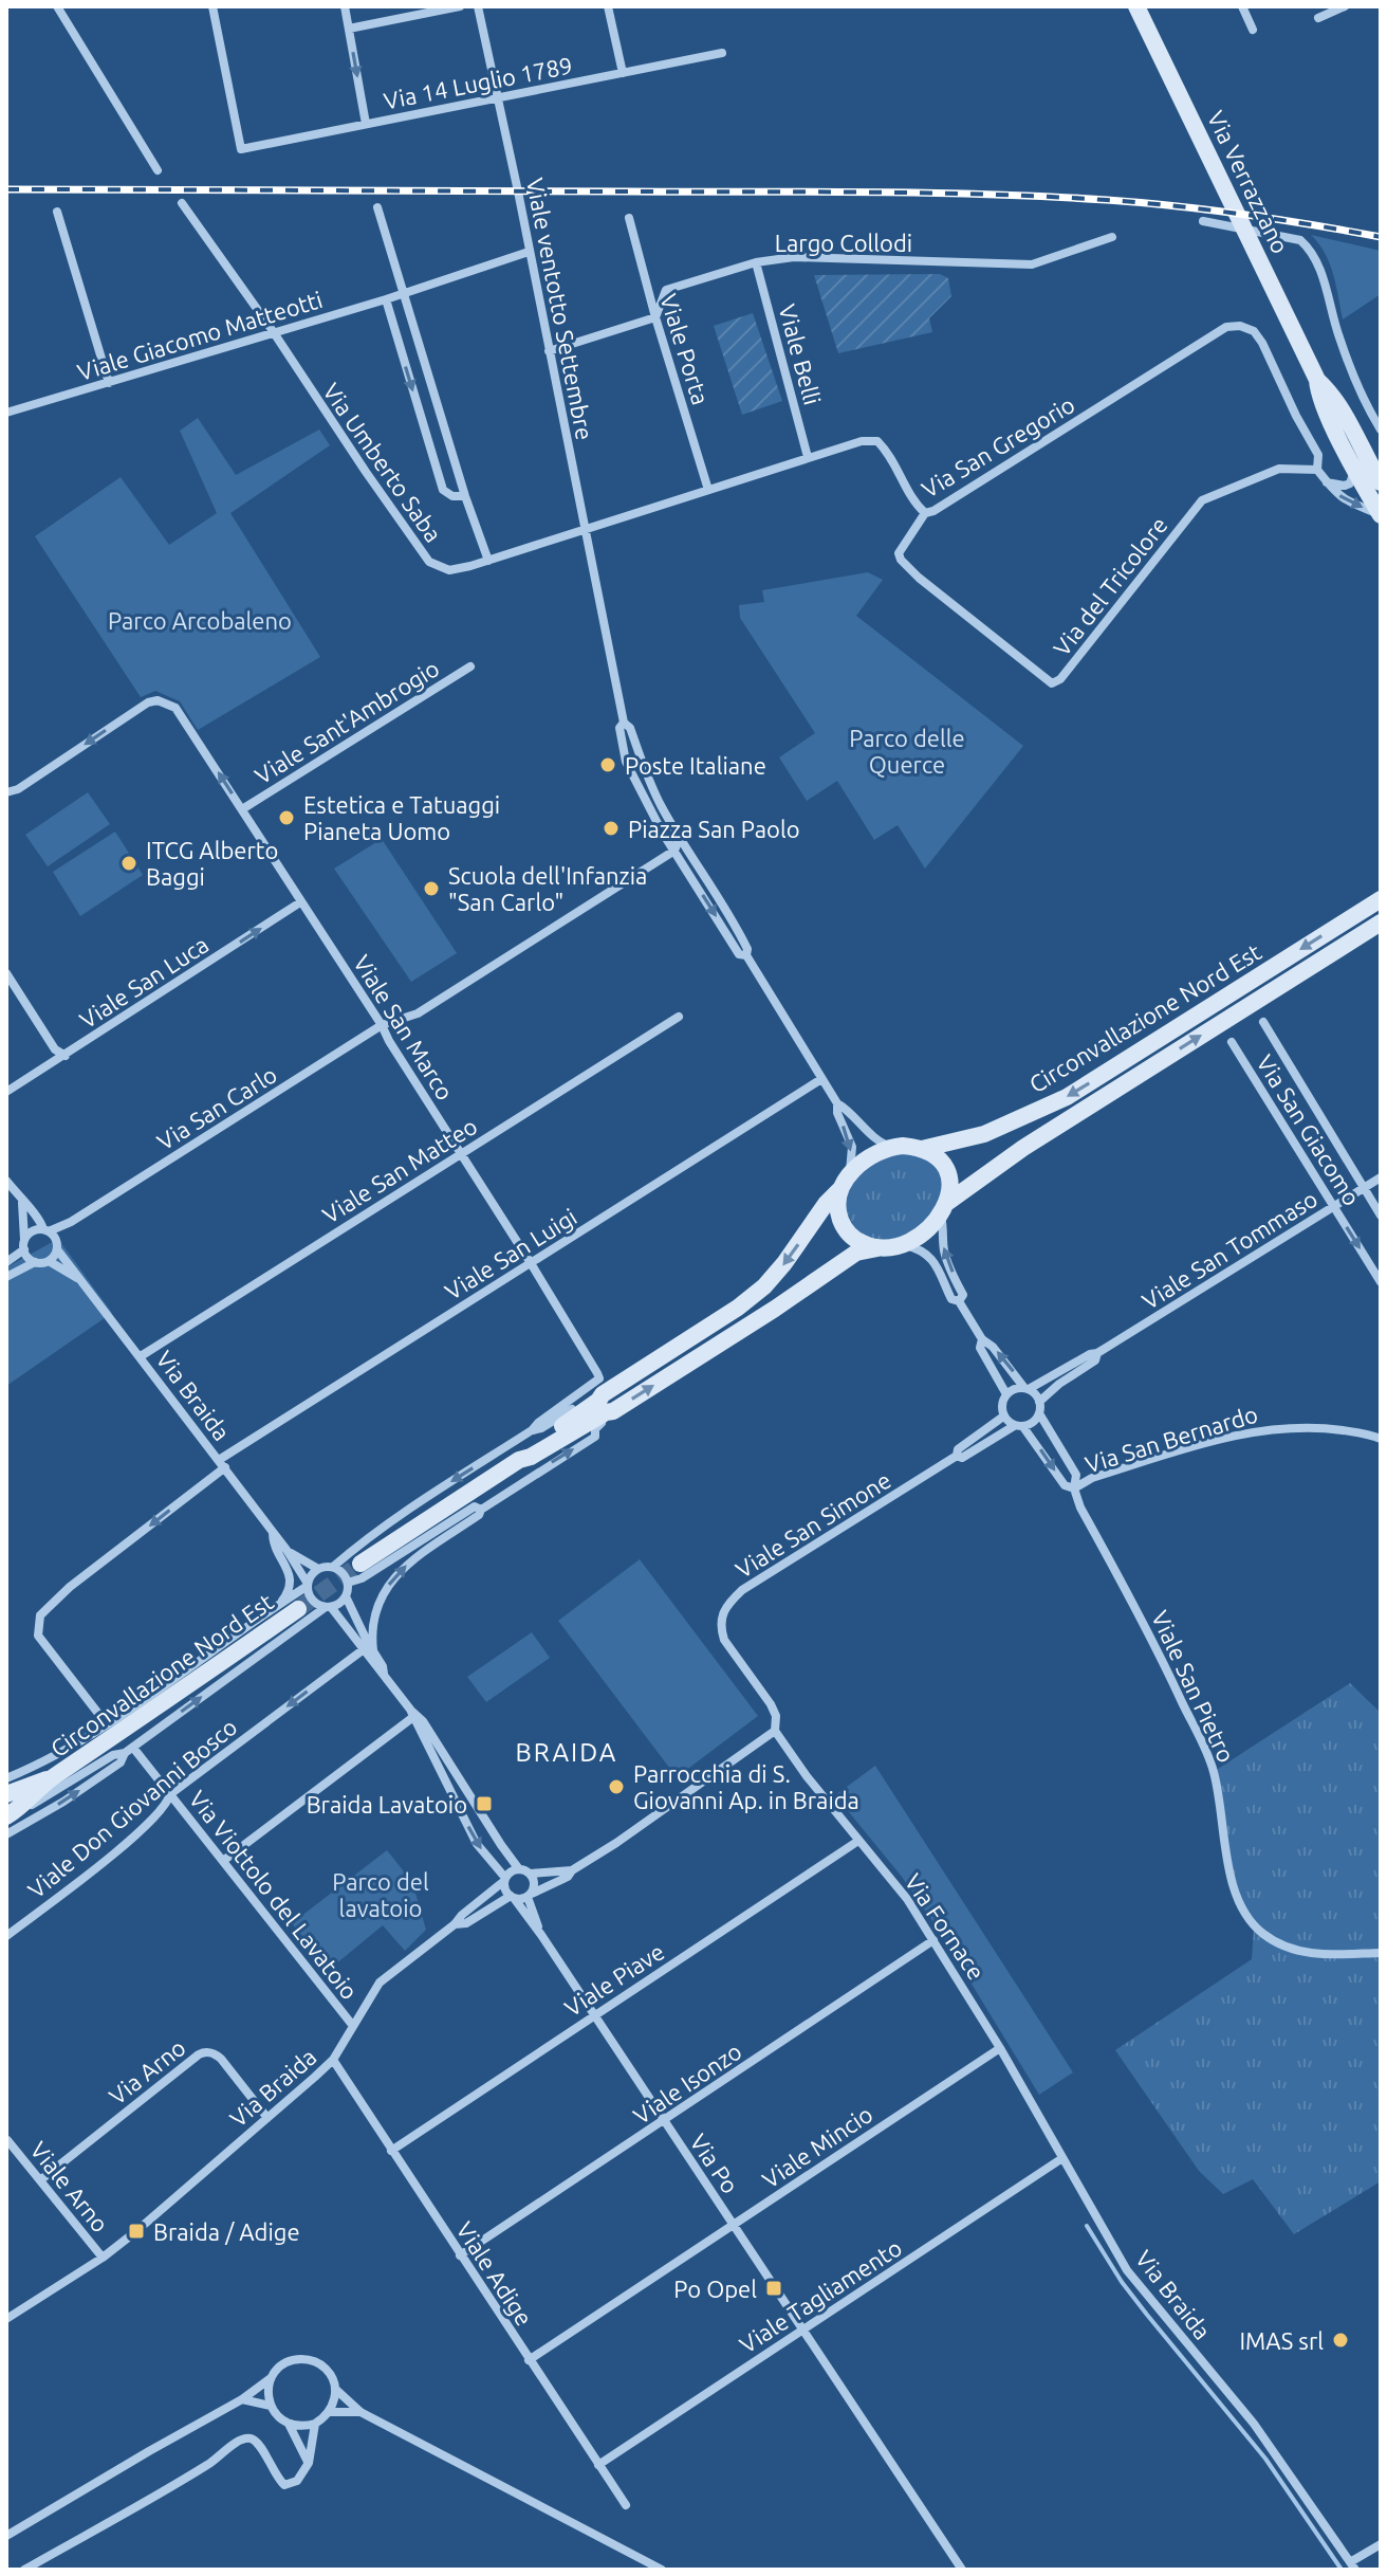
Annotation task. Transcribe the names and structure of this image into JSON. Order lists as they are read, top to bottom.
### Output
{
  "streets": {
    "main road": ["Via Verrazzano", "Circonvallazione Nord Est"],
    "street": [
      "Via 14 Luglio 1789",
      "Largo Collodi",
      "Viale ventotto Settembre",
      "Viale Giacomo Matteotti",
      "Viale Porta",
      "Viale Belli",
      "Via San Gregorio",
      "Via Umberto Saba",
      "Via del Tricolore",
      "Viale Sant'Ambrogio",
      "Viale San Luca",
      "Viale San Marco",
      "Via San Carlo",
      "Via San Giacomo",
      "Viale San Matteo",
      "Viale San Tommaso",
      "Viale San Luigi",
      "Via Braida",
      "Via San Bernardo",
      "Viale San Simone",
      "Viale San Pietro",
      "Viale Don Giovanni Bosco",
      "Via Viottolo del Lavatoio",
      "Via Fornace",
      "Viale Piave",
      "Via Arno",
      "Viale Isonzo",
      "Viale Mincio",
      "Via Po",
      "Viale Arno",
      "Viale Adige",
      "Viale Tagliamento"
    ]
  },
  "crossings": [
    ["Via 14 Luglio 1789", "Viale ventotto Settembre"],
    ["Largo Collodi", "Viale Porta"],
    ["Largo Collodi", "Viale Belli"],
    ["Viale ventotto Settembre", "Viale Giacomo Matteotti"],
    ["Viale ventotto Settembre", "Via San Gregorio"],
    ["Viale ventotto Settembre", "Via Umberto Saba"],
    ["Viale Giacomo Matteotti", "Via Umberto Saba"],
    ["Viale Porta", "Via San Gregorio"],
    ["Viale Belli", "Via San Gregorio"],
    ["Via San Gregorio", "Via Umberto Saba"],
    ["Via San Gregorio", "Via del Tricolore"],
    ["Viale Sant'Ambrogio", "Viale San Marco"],
    ["Viale San Luca", "Viale San Marco"],
    ["Circonvallazione Nord Est", "Via Braida"],
    ["Circonvallazione Nord Est", "Via Viottolo del Lavatoio"],
    ["Viale San Marco", "Via San Carlo"],
    ["Viale San Marco", "Viale San Matteo"],
    ["Viale San Marco", "Viale San Luigi"],
    ["Via San Carlo", "Via Braida"],
    ["Via San Giacomo", "Viale San Tommaso"],
    ["Viale San Matteo", "Via Braida"],
    ["Viale San Tommaso", "Viale San Simone"],
    ["Viale San Tommaso", "Viale San Pietro"],
    ["Viale San Luigi", "Via Braida"],
    ["Via Braida", "Viale Don Giovanni Bosco"],
    ["Via Braida", "Via Viottolo del Lavatoio"],
    ["Via Braida", "Via Fornace"],
    ["Via Braida", "Via Arno"],
    ["Via Braida", "Via Po"],
    ["Via Braida", "Viale Arno"],
    ["Via Braida", "Viale Adige"],
    ["Via Braida", "Viale Tagliamento"],
    ["Via San Bernardo", "Viale San Pietro"],
    ["Viale San Simone", "Viale San Pietro"],
    ["Viale San Simone", "Via Fornace"],
    ["Viale Don Giovanni Bosco", "Via Viottolo del Lavatoio"],
    ["Via Fornace", "Viale Piave"],
    ["Via Fornace", "Viale Isonzo"],
    ["Via Fornace", "Viale Mincio"],
    ["Via Fornace", "Viale Tagliamento"],
    ["Viale Piave", "Via Po"],
    ["Viale Piave", "Viale Adige"],
    ["Via Arno", "Viale Arno"],
    ["Viale Isonzo", "Via Po"],
    ["Viale Isonzo", "Viale Adige"],
    ["Viale Mincio", "Via Po"],
    ["Viale Mincio", "Viale Adige"],
    ["Via Po", "Viale Tagliamento"],
    ["Viale Adige", "Viale Tagliamento"]
  ],
  "one_way": ["Viale San Luca", "Viale Don Giovanni Bosco"],
  "districts": ["BRAIDA"],
  "parks": ["Parco Arcobaleno", "Parco delle Querce", "Parco del lavatoio"],
  "places": {
    "other": [
      "Poste Italiane",
      "Estetica e Tatuaggi Pianeta Uomo",
      "Piazza San Paolo",
      "ITCG Alberto Baggi",
      "Scuola dell'Infanzia \"San Carlo\"",
      "Parrocchia di S. Giovanni Ap. in Braida",
      "IMAS srl"
    ],
    "transit": ["Braida Lavatoio", "Braida / Adige", "Po Opel"]
  }
}
